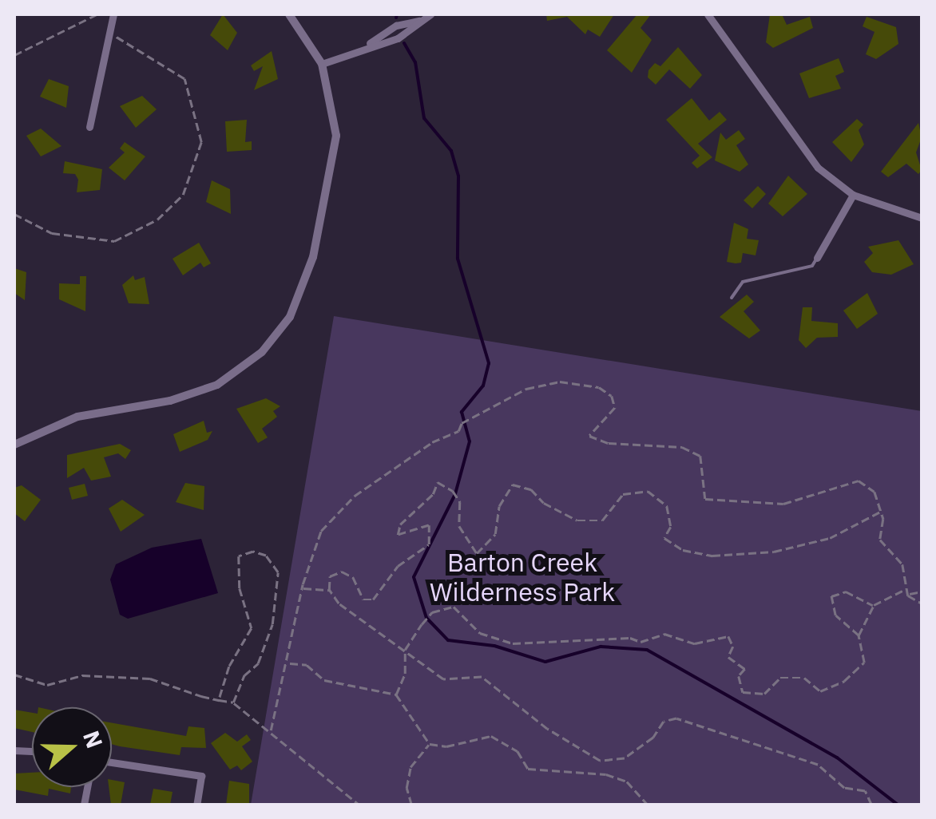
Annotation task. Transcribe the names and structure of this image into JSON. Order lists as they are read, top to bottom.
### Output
{
  "parks": ["Barton Creek Wilderness Park"],
  "north": "right"
}
